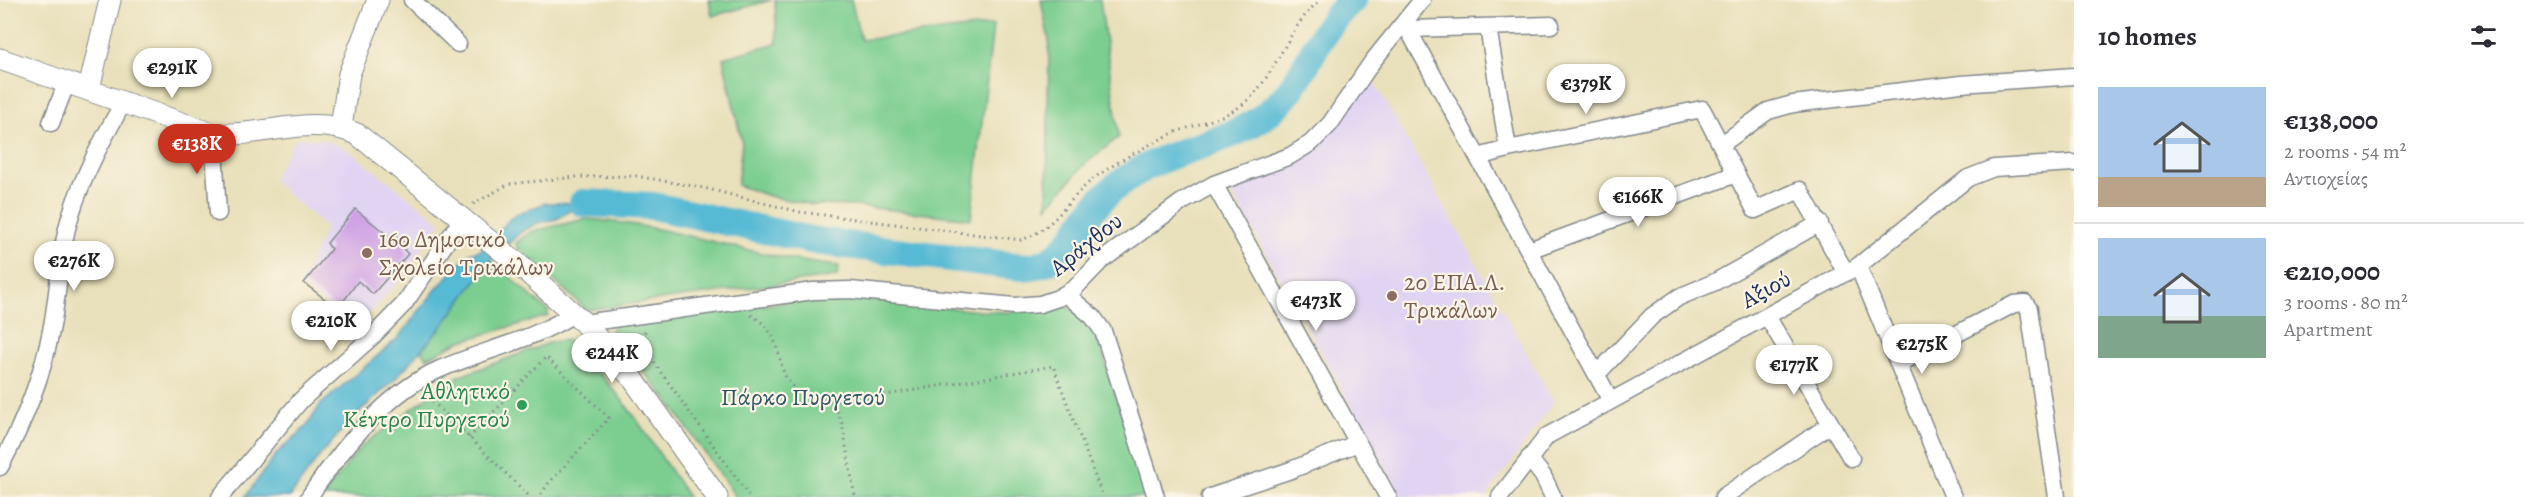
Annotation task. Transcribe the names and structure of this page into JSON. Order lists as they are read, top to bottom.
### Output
{
  "streets": {
    "street": ["Αράχθου", "Αξιού"]
  },
  "parks": ["Πάρκο Πυργετού"],
  "places": ["16ο Δημοτικό Σχολείο Τρικάλων", "2ο ΕΠΑ.Λ. Τρικάλων", "Αθλητικό Κέντρο Πυργετού"],
  "page": {
    "heading": "10 homes",
    "price": [
      "€291K",
      "€379K",
      "€138K",
      "€166K",
      "€276K",
      "€473K",
      "€210K",
      "€275K",
      "€244K",
      "€177K"
    ],
    "list": [
      {
        "name": "€138,000",
        "note": "2 rooms · 54 m² · Αντιοχείας"
      },
      {
        "name": "€210,000",
        "note": "3 rooms · 80 m² · Apartment"
      }
    ]
  }
}
